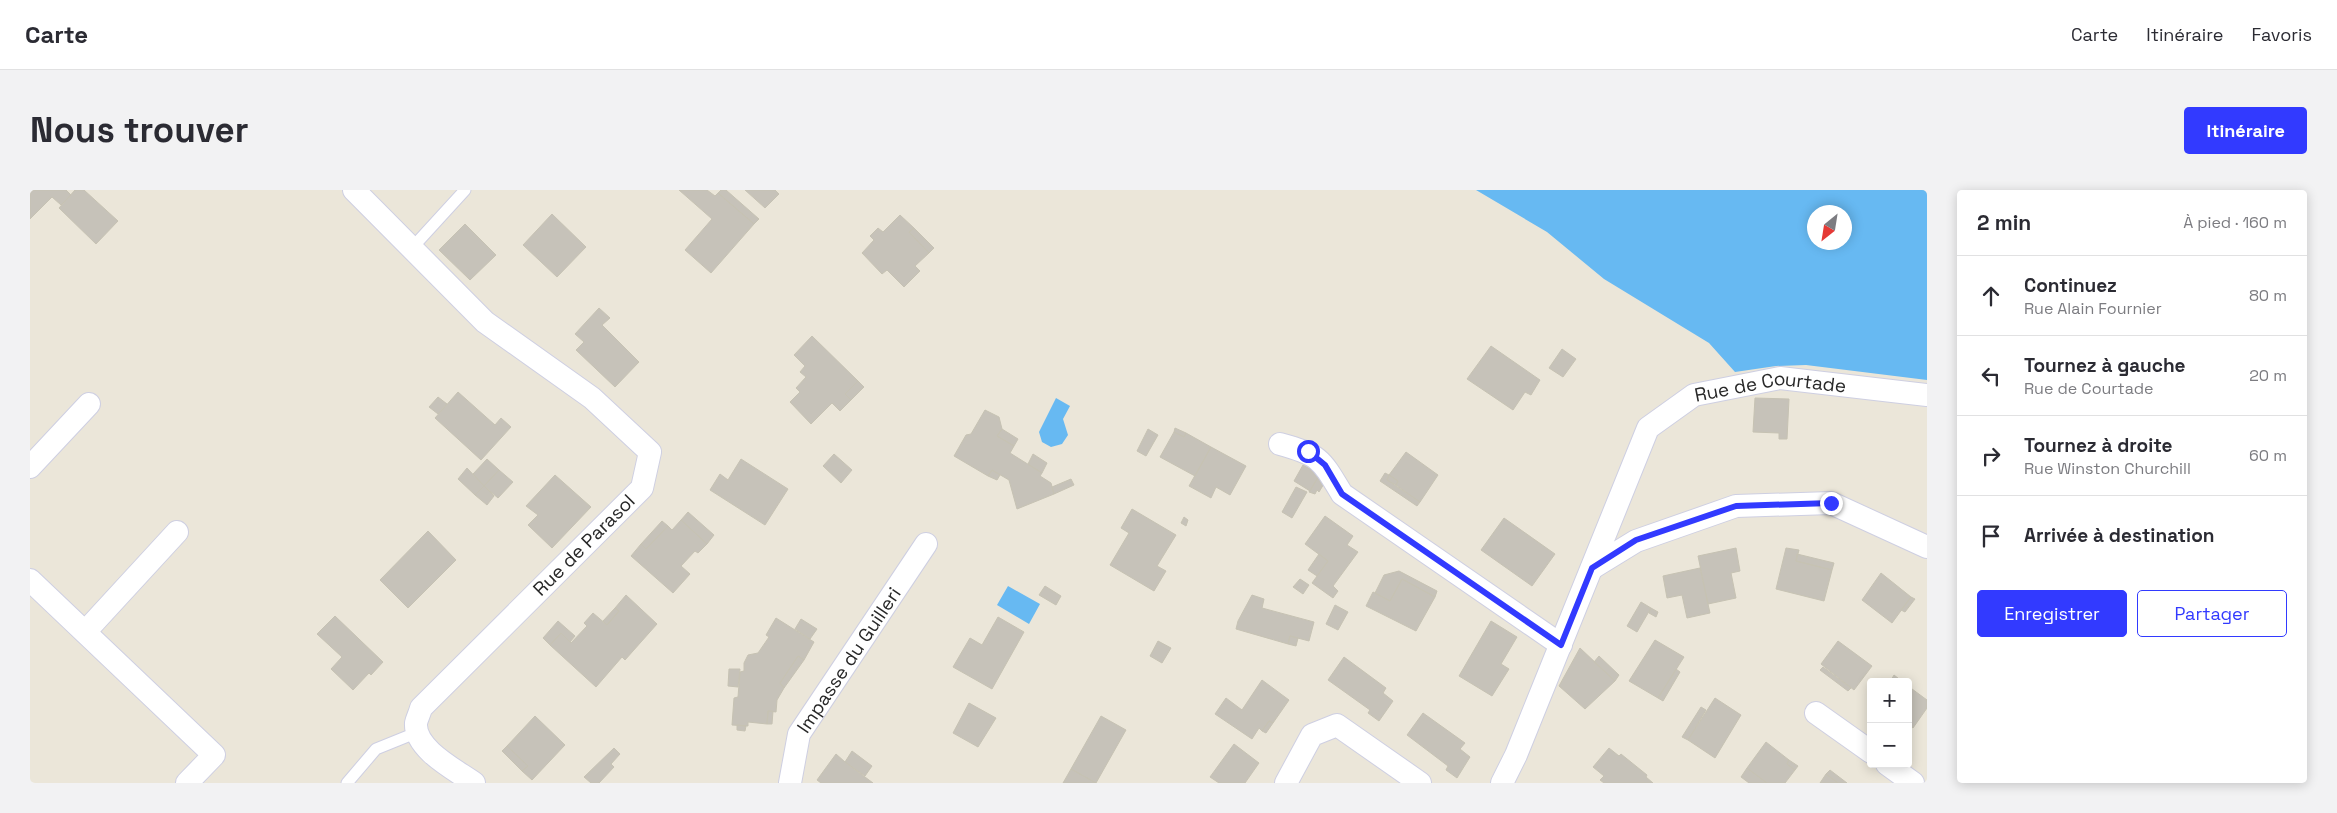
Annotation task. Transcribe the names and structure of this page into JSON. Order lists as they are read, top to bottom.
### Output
{
  "streets": {
    "street": ["Rue de Courtade", "Rue de Parasol", "Impasse du Guilleri"]
  },
  "north": "bottom left",
  "page": {
    "header": "Carte",
    "nav": ["Carte", "Itinéraire", "Favoris"],
    "buttons": [
      "Itinéraire",
      ["Enregistrer", "Partager"]
    ],
    "title": "Nous trouver",
    "heading": ["2 min", "À pied · 160 m"],
    "list": [
      ["Continuez", "Rue Alain Fournier", "80 m"],
      ["Tournez à gauche", "Rue de Courtade", "20 m"],
      ["Tournez à droite", "Rue Winston Churchill", "60 m"],
      "Arrivée à destination"
    ],
    "map_buttons": ["+", "−"]
  }
}
